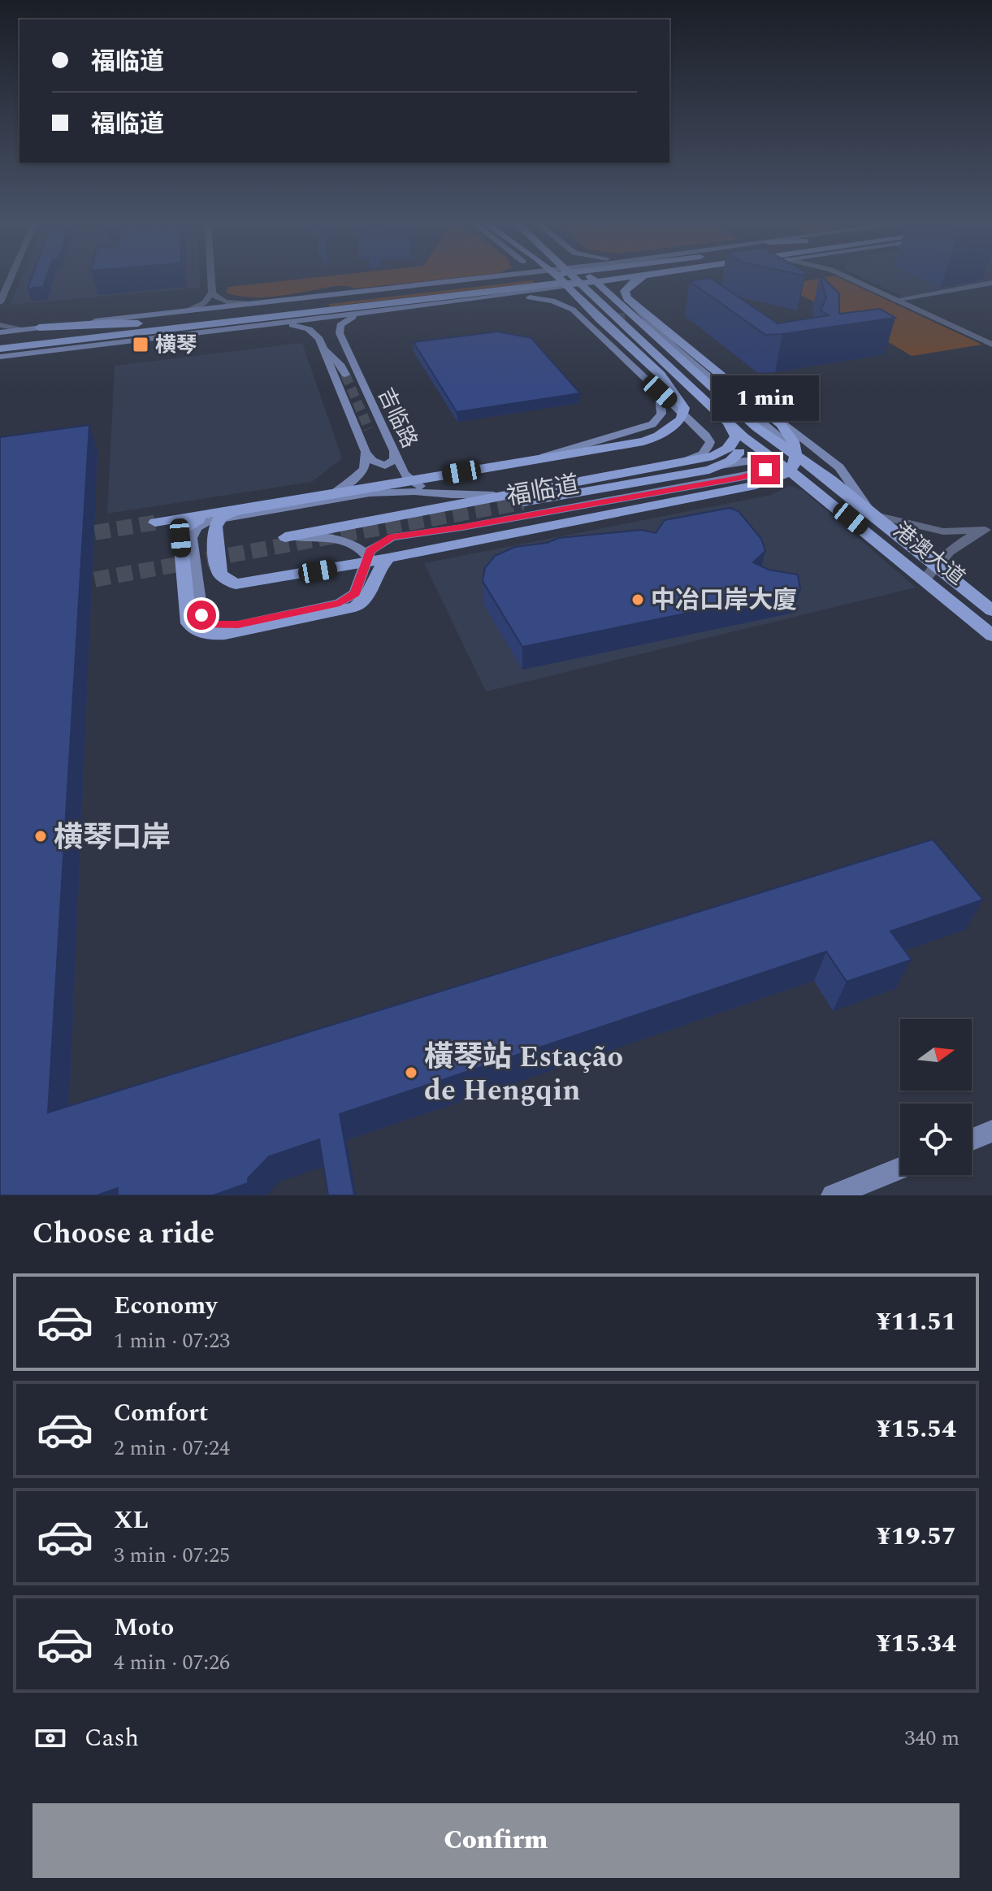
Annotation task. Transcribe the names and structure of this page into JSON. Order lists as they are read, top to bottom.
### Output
{
  "streets": {
    "main road": ["吉临路", "福临道", "港澳大道"]
  },
  "crossings": [
    ["吉临路", "福临道"],
    ["福临道", "港澳大道"]
  ],
  "places": {
    "transit": ["横琴"],
    "other": ["中冶口岸大廈", "横琴口岸", "橫琴站 Estação de Hengqin"]
  },
  "north": "right",
  "page": {
    "banner": ["福临道", "福临道"],
    "bubble": "1 min",
    "heading": "Choose a ride",
    "list": [
      {
        "name": "Economy",
        "note": "1 min · 07:23",
        "value": "¥11.51"
      },
      {
        "name": "Comfort",
        "note": "2 min · 07:24",
        "value": "¥15.54"
      },
      {
        "name": "XL",
        "note": "3 min · 07:25",
        "value": "¥19.57"
      },
      {
        "name": "Moto",
        "note": "4 min · 07:26",
        "value": "¥15.34"
      }
    ],
    "pay": ["Cash", "340 m"],
    "buttons": "Confirm"
  }
}
